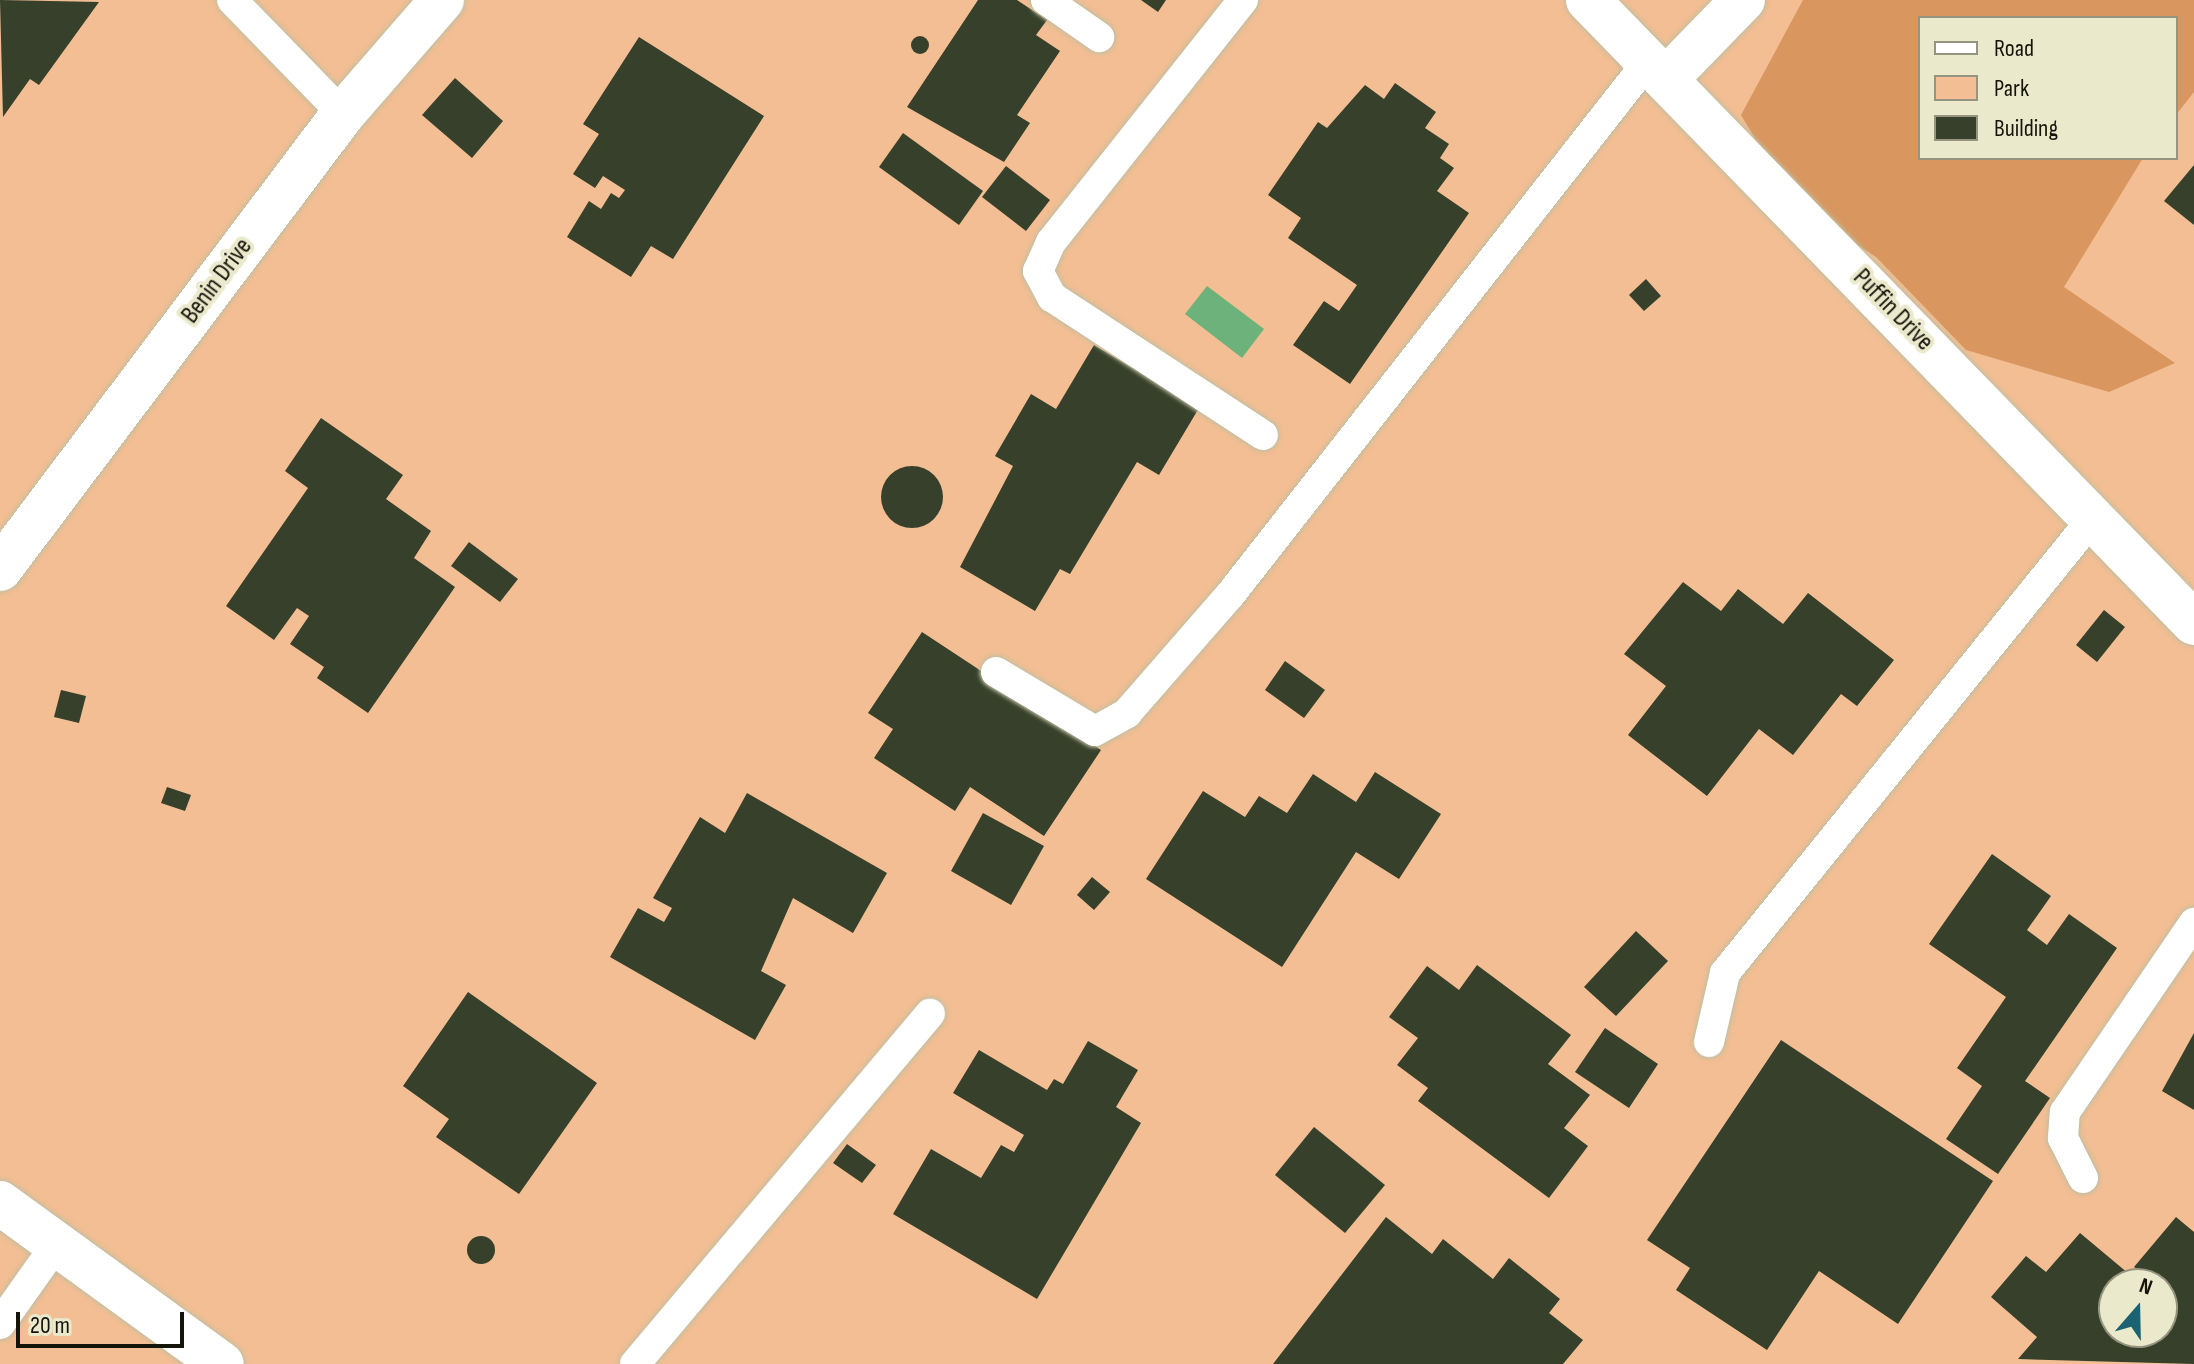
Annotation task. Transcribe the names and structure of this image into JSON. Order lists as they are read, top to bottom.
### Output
{
  "streets": {
    "street": ["Benin Drive", "Puffin Drive"]
  },
  "legend": ["Road", "Park", "Building"],
  "scale_bar": "20 m",
  "north": "top"
}
